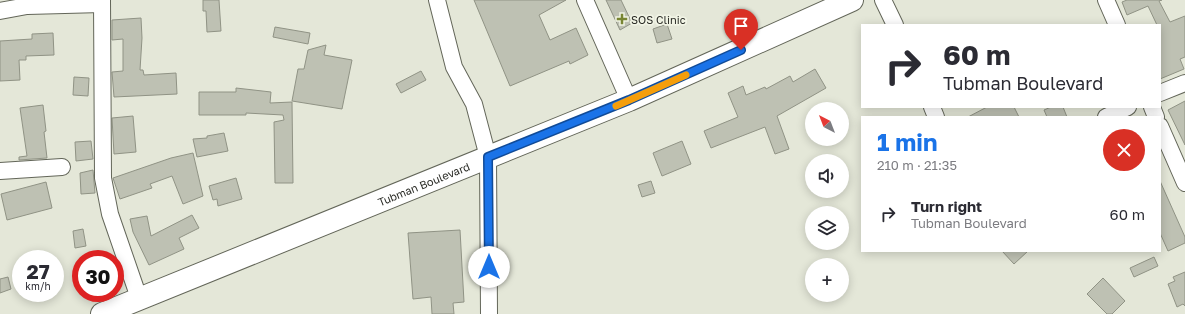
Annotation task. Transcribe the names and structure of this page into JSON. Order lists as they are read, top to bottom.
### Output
{
  "streets": {
    "highway": ["Tubman Boulevard"]
  },
  "places": {
    "health": ["SOS Clinic"]
  },
  "north": "top left",
  "page": {
    "turn": ["60 m", "Tubman Boulevard"],
    "map_buttons": "+",
    "heading": ["1 min", "210 m · 21:35"],
    "list": [
      {
        "name": "Turn right",
        "note": "Tubman Boulevard",
        "value": "60 m"
      }
    ],
    "speed": "27 km/h",
    "limit": "30"
  }
}
